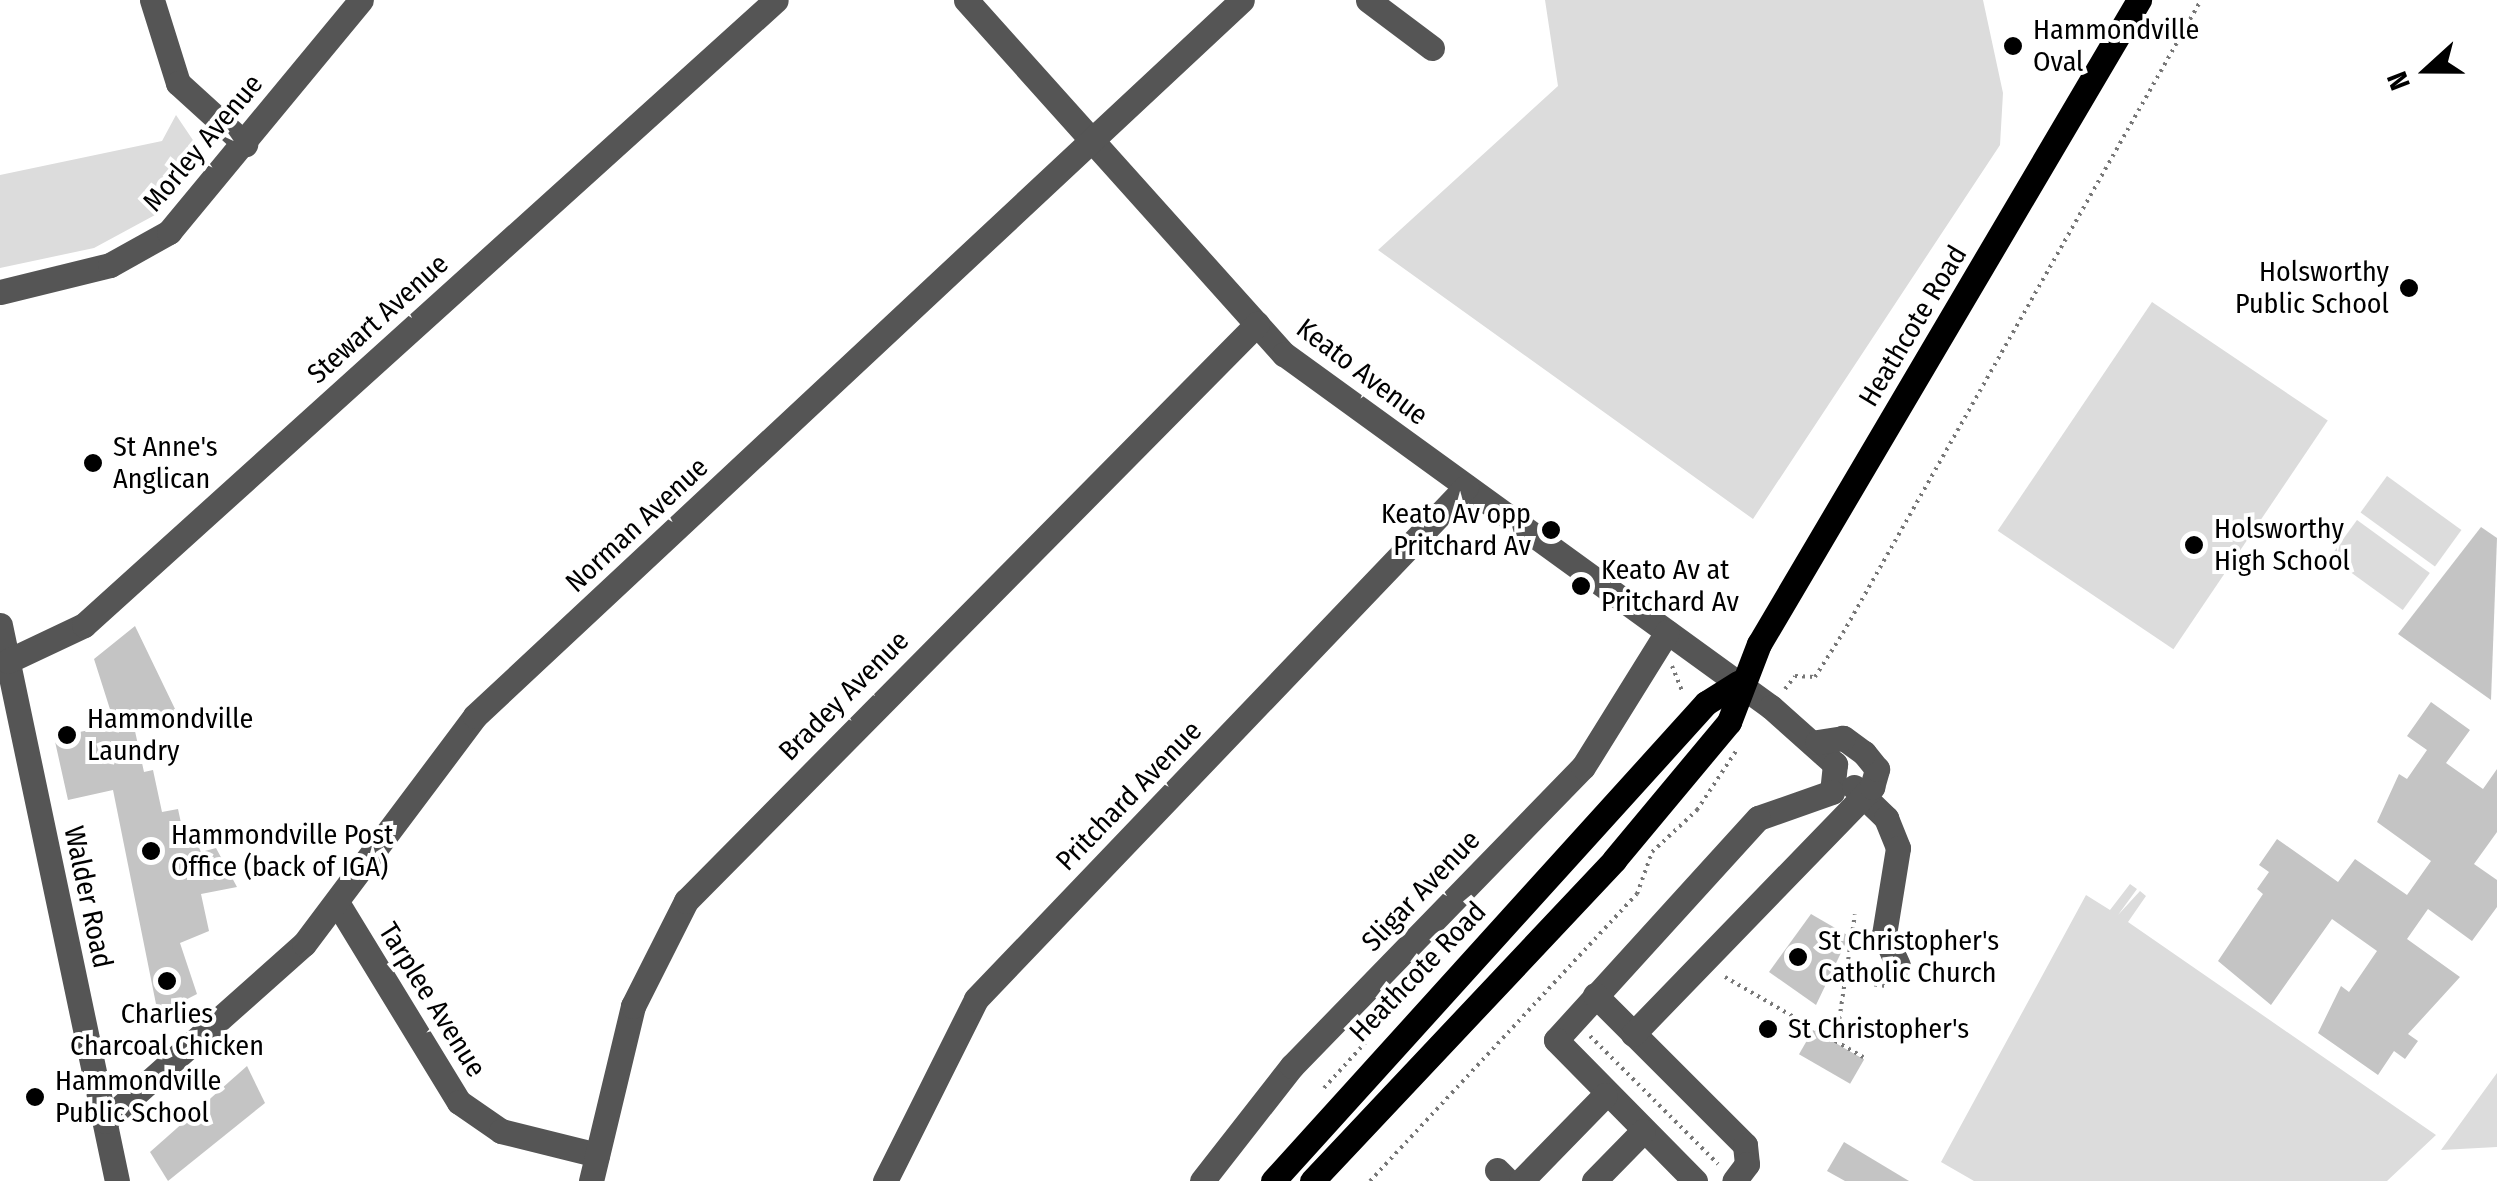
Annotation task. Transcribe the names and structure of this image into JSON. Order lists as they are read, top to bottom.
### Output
{
  "streets": {
    "main road": ["Heathcote Road"],
    "street": [
      "Morley Avenue",
      "Stewart Avenue",
      "Keato Avenue",
      "Norman Avenue",
      "Bradey Avenue",
      "Pritchard Avenue",
      "Sligar Avenue",
      "Walder Road",
      "Tarplee Avenue"
    ]
  },
  "crossings": [
    ["Stewart Avenue", "Walder Road"],
    ["Heathcote Road", "Keato Avenue"],
    ["Keato Avenue", "Norman Avenue"],
    ["Keato Avenue", "Bradey Avenue"],
    ["Keato Avenue", "Pritchard Avenue"],
    ["Keato Avenue", "Sligar Avenue"],
    ["Norman Avenue", "Walder Road"],
    ["Norman Avenue", "Tarplee Avenue"],
    ["Bradey Avenue", "Tarplee Avenue"]
  ],
  "places": [
    "Hammondville Oval",
    "Holsworthy Public School",
    "St Anne's Anglican",
    "Keato Av opp Pritchard Av",
    "Holsworthy High School",
    "Keato Av at Pritchard Av",
    "Hammondville Laundry",
    "Hammondville Post Office (back of IGA)",
    "St Christopher's Catholic Church",
    "Charlies Charcoal Chicken",
    "St Christopher's",
    "Hammondville Public School"
  ],
  "north": "left"
}
